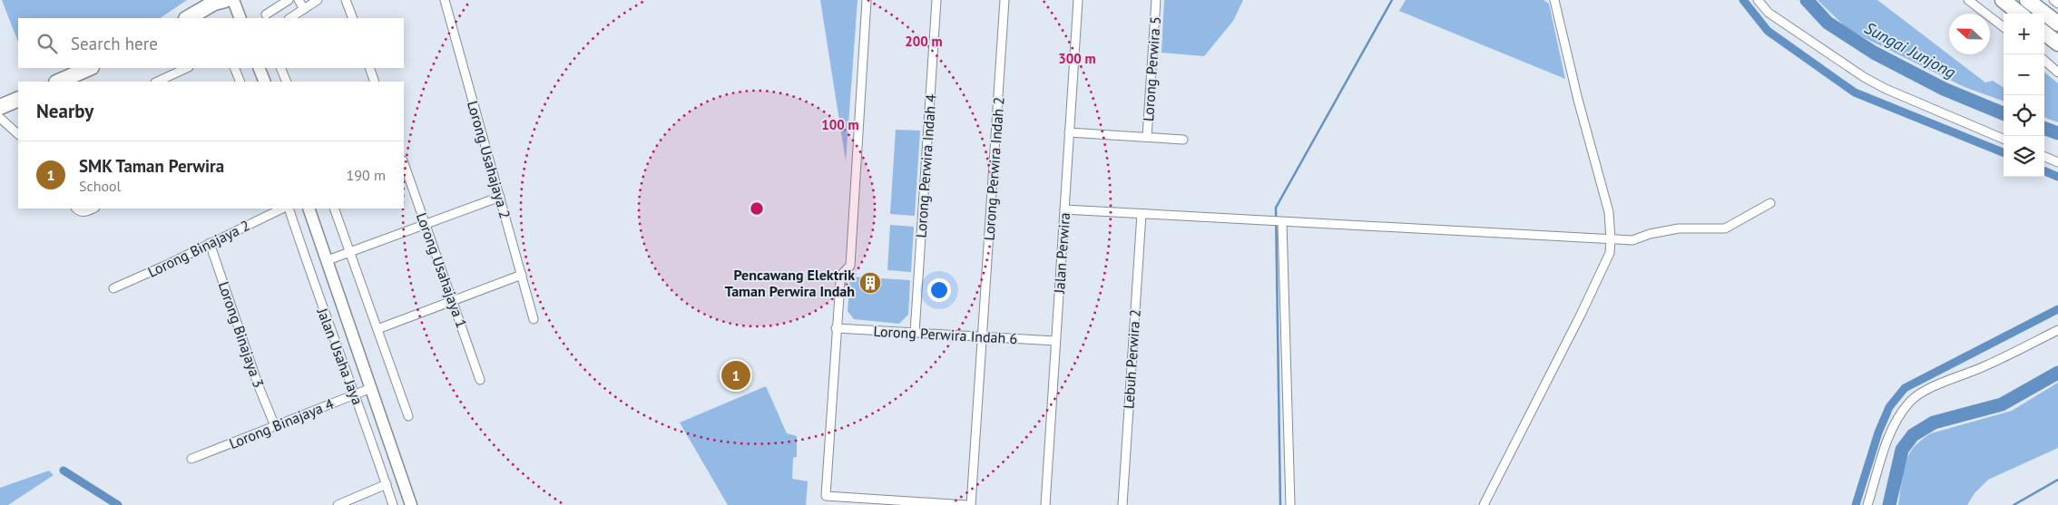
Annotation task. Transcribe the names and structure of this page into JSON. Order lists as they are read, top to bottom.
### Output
{
  "streets": {
    "street": [
      "Lorong Perwira 5",
      "Lorong Usahajaya 2",
      "Lorong Perwira Indah 4",
      "Lorong Perwira Indah 2",
      "Lorong Binajaya 2",
      "Jalan Perwira",
      "Lorong Usahajaya 1",
      "Lorong Binajaya 3",
      "Lorong Perwira Indah 6",
      "Jalan Usaha Jaya",
      "Lebuh Perwira 2",
      "Lorong Binajaya 4"
    ]
  },
  "crossings": [
    ["Lorong Perwira Indah 4", "Lorong Perwira Indah 6"],
    ["Lorong Perwira Indah 2", "Lorong Perwira Indah 6"],
    ["Lorong Binajaya 2", "Lorong Binajaya 3"],
    ["Jalan Perwira", "Lorong Perwira Indah 6"],
    ["Lorong Binajaya 3", "Lorong Binajaya 4"],
    ["Jalan Usaha Jaya", "Lorong Binajaya 4"]
  ],
  "water": ["Sungai Junjong"],
  "places": {
    "building": ["Pencawang Elektrik Taman Perwira Indah"]
  },
  "north": "left",
  "page": {
    "map_buttons": ["+", "−"],
    "search": "Search here",
    "heading": "Nearby",
    "list": [
      {
        "mark": "1",
        "name": "SMK Taman Perwira",
        "note": "School",
        "value": "190 m"
      }
    ],
    "pins": "1"
  },
  "rings": ["200 m", "300 m", "100 m"]
}
